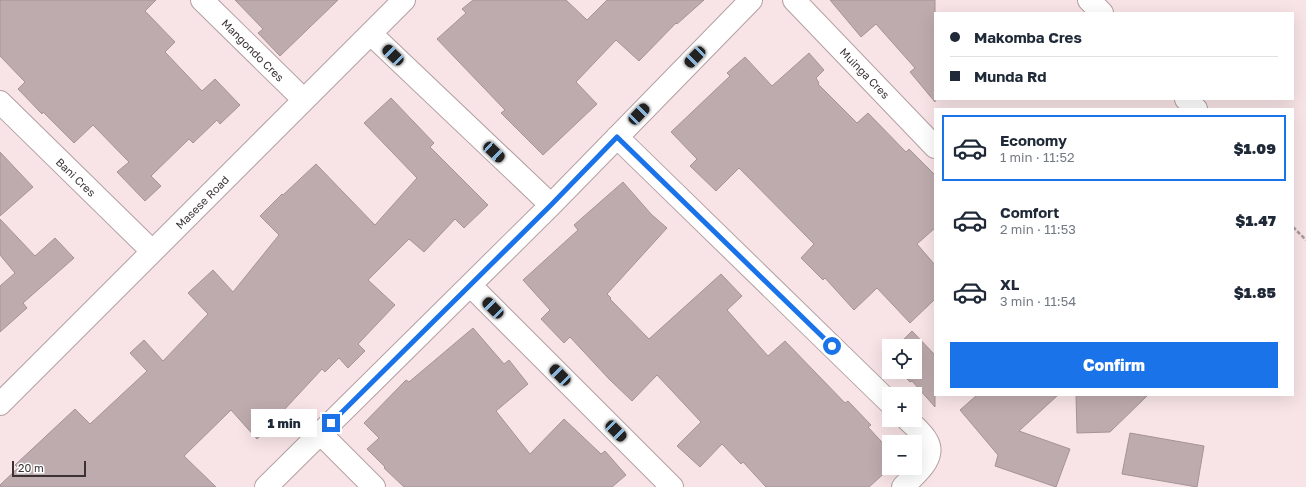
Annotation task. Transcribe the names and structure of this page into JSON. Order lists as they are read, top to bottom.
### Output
{
  "streets": {
    "street": [
      "Mangondo Cres",
      "Muinga Cres",
      "Bani Cres",
      "Masese Road"
    ]
  },
  "crossings": [
    ["Mangondo Cres", "Masese Road"],
    ["Bani Cres", "Masese Road"]
  ],
  "scale_bar": "20 m",
  "page": {
    "banner": ["Makomba Cres", "Munda Rd"],
    "list": [
      {
        "name": "Economy",
        "note": "1 min · 11:52",
        "value": "$1.09"
      },
      {
        "name": "Comfort",
        "note": "2 min · 11:53",
        "value": "$1.47"
      },
      {
        "name": "XL",
        "note": "3 min · 11:54",
        "value": "$1.85"
      }
    ],
    "buttons": "Confirm",
    "map_buttons": ["+", "−"],
    "bubble": "1 min",
    "scale": "20 m"
  }
}
